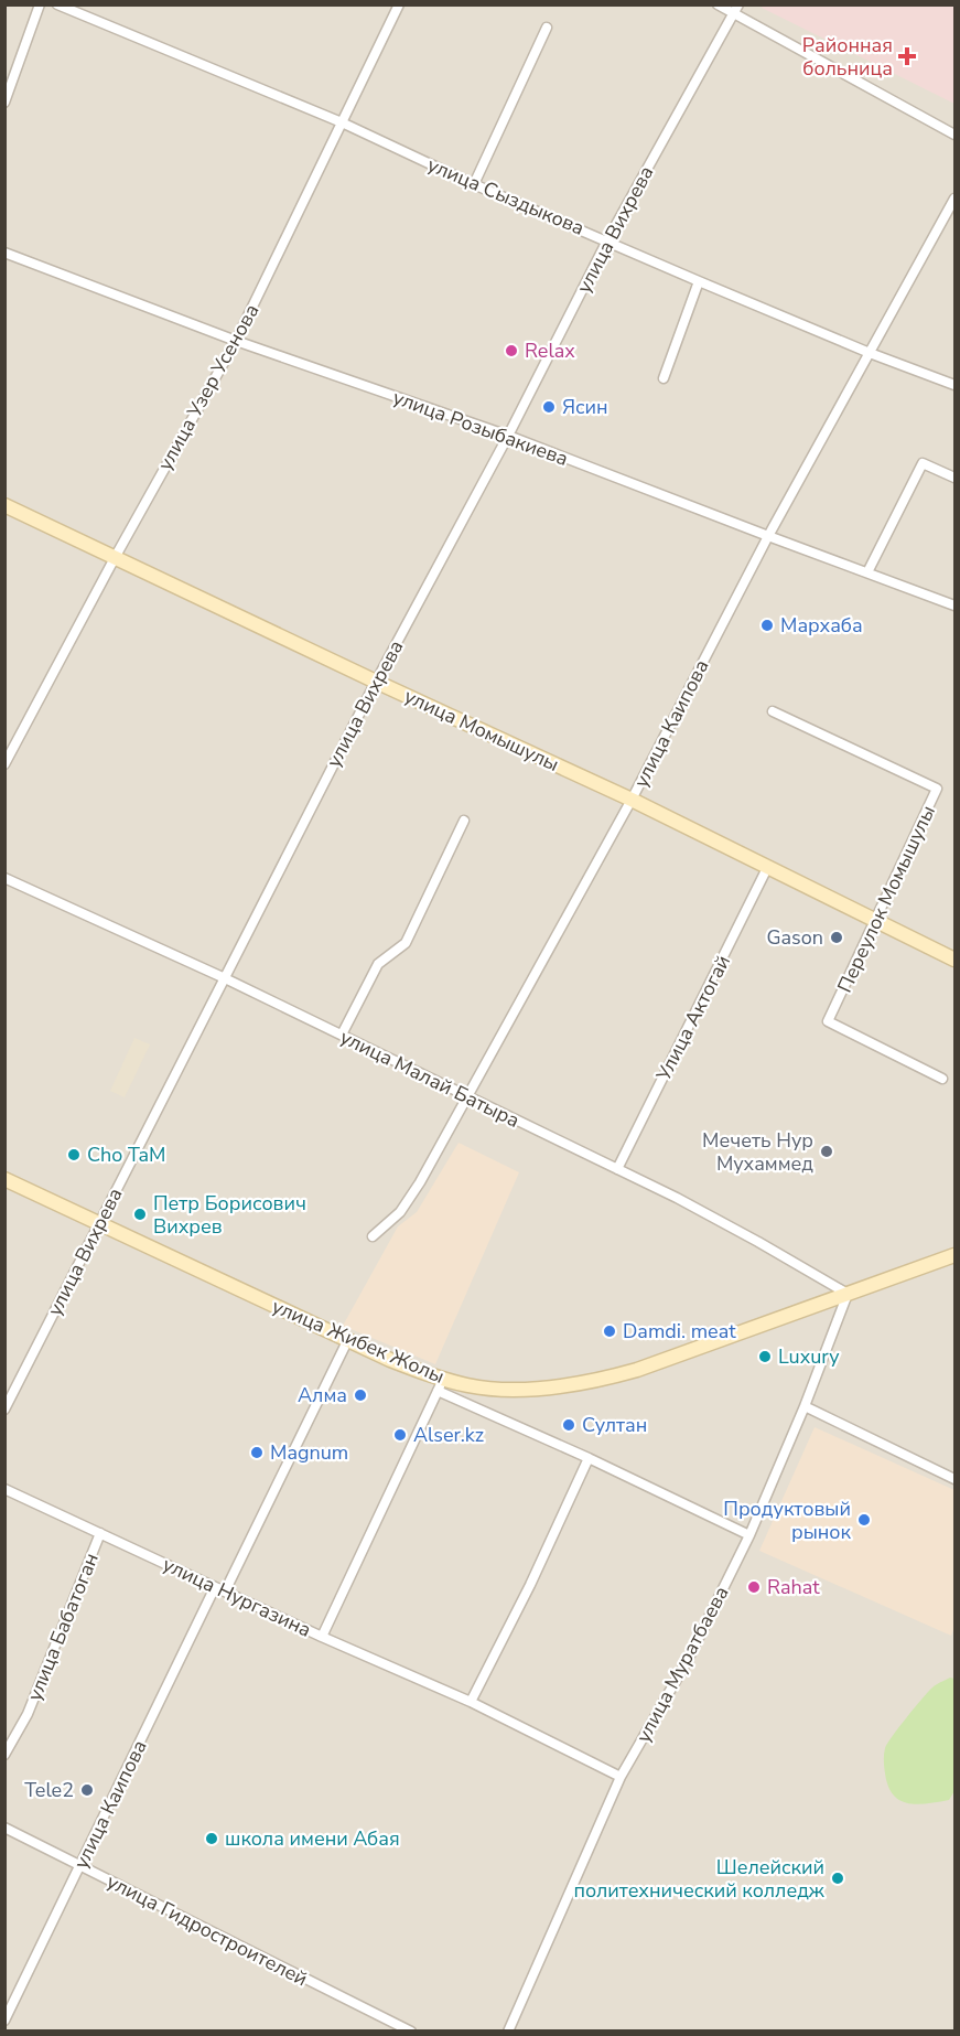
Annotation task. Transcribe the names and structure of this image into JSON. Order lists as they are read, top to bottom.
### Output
{
  "streets": {
    "street": [
      "улица Сыздыкова",
      "улица Вихрева",
      "улица Узер Усенова",
      "улица Розыбакиева",
      "улица Каипова",
      "улица Момышулы",
      "Переулок Момышулы",
      "Улица Актогай",
      "улица Малай Батыра",
      "улица Жибек Жолы",
      "улица Нургазина",
      "улица Бабатоган",
      "улица Муратбаева",
      "улица Гидростроителей"
    ]
  },
  "crossings": [
    ["улица Сыздыкова", "улица Вихрева"],
    ["улица Сыздыкова", "улица Узер Усенова"],
    ["улица Сыздыкова", "улица Каипова"],
    ["улица Вихрева", "улица Розыбакиева"],
    ["улица Вихрева", "улица Момышулы"],
    ["улица Вихрева", "улица Малай Батыра"],
    ["улица Вихрева", "улица Жибек Жолы"],
    ["улица Узер Усенова", "улица Розыбакиева"],
    ["улица Узер Усенова", "улица Момышулы"],
    ["улица Розыбакиева", "улица Каипова"],
    ["улица Каипова", "улица Момышулы"],
    ["улица Каипова", "улица Малай Батыра"],
    ["улица Каипова", "улица Жибек Жолы"],
    ["улица Каипова", "улица Нургазина"],
    ["улица Каипова", "улица Гидростроителей"],
    ["улица Момышулы", "Переулок Момышулы"],
    ["улица Момышулы", "Улица Актогай"],
    ["Улица Актогай", "улица Малай Батыра"],
    ["улица Малай Батыра", "улица Жибек Жолы"],
    ["улица Малай Батыра", "улица Муратбаева"],
    ["улица Жибек Жолы", "улица Муратбаева"],
    ["улица Нургазина", "улица Бабатоган"],
    ["улица Нургазина", "улица Муратбаева"]
  ],
  "places": {
    "health": ["Районная больница"],
    "other": [
      "Relax",
      "Ясин",
      "Мархаба",
      "Gason",
      "Мечеть Нур Мухаммед",
      "Cho TaM",
      "Петр Борисович Вихрев",
      "Damdi. meat",
      "Luxury",
      "Алма",
      "Султан",
      "Alser.kz",
      "Magnum",
      "Продуктовый рынок",
      "Rahat",
      "Tele2",
      "школа имени Абая",
      "Шелейский политехнический колледж"
    ]
  }
}
